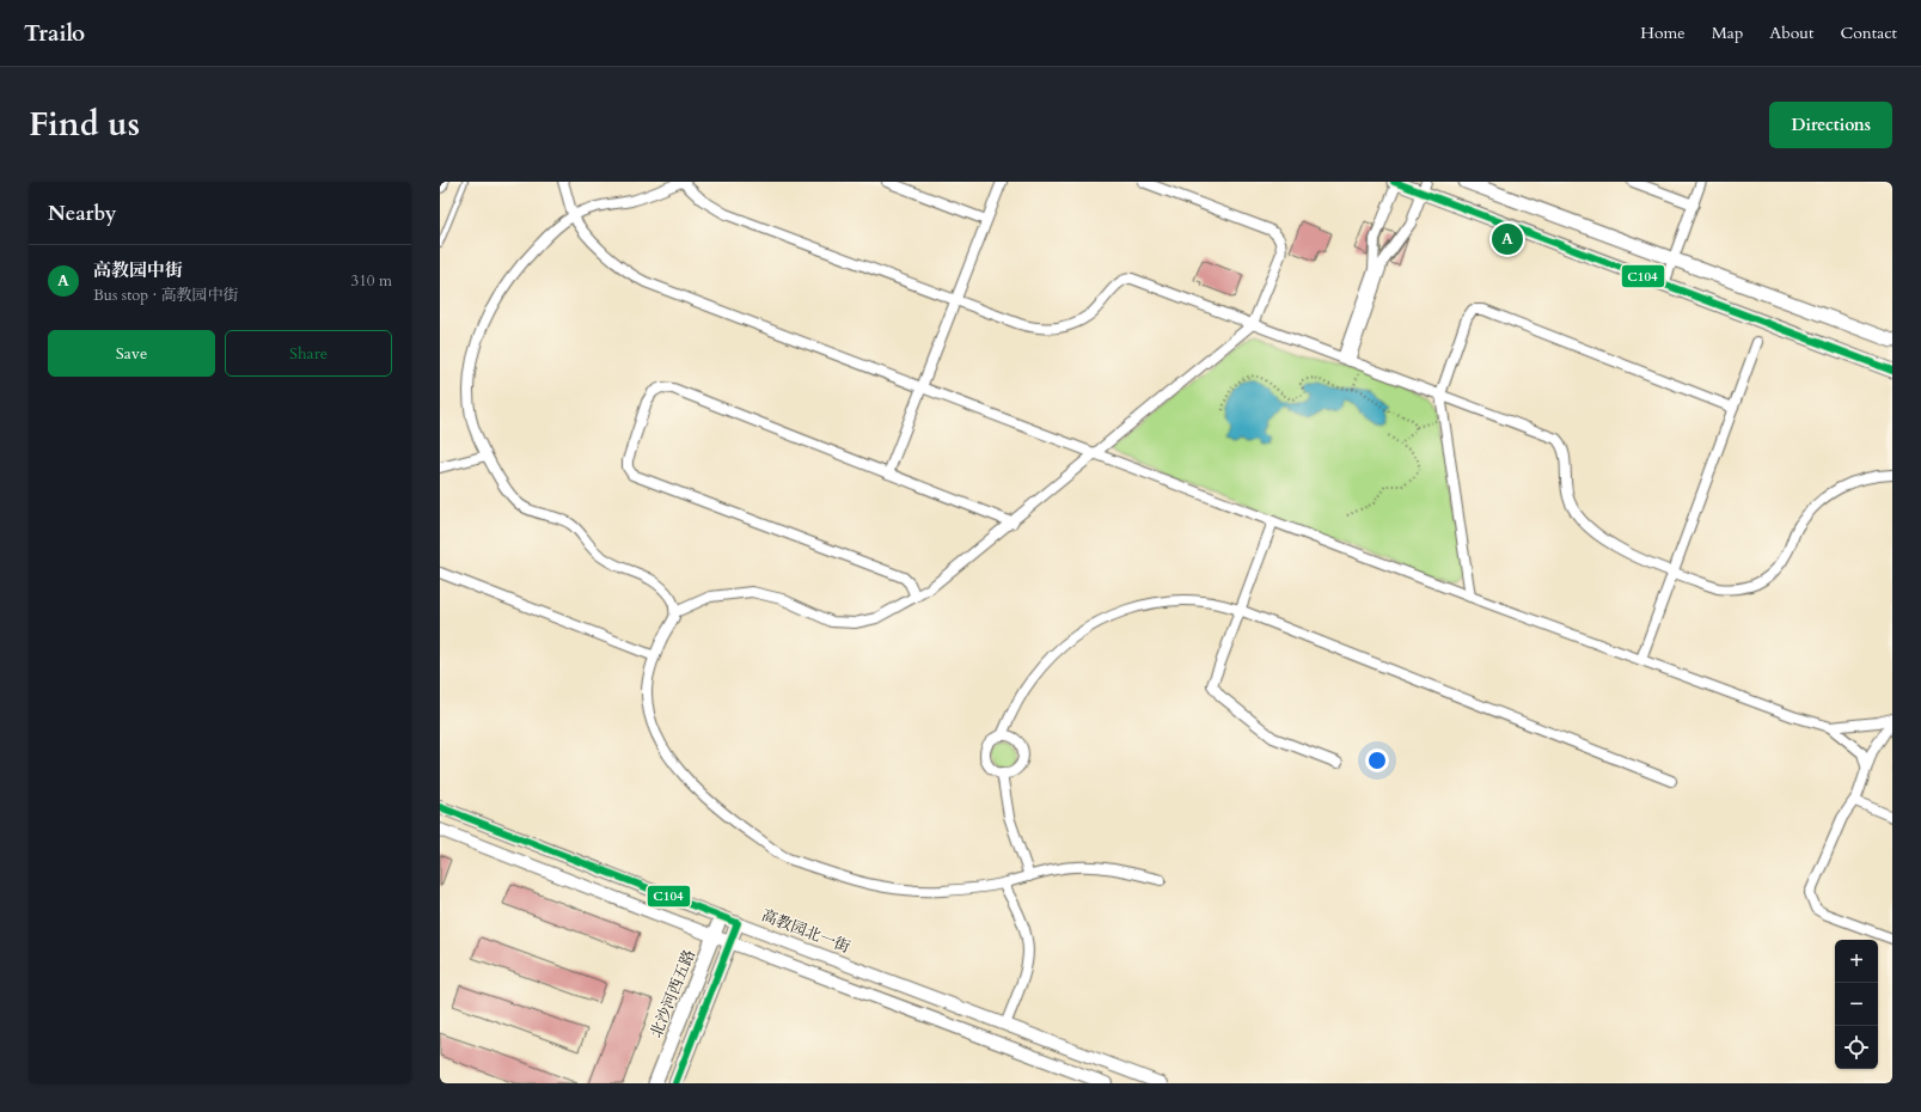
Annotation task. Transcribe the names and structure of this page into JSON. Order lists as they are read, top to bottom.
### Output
{
  "streets": {
    "main road": ["北沙河西五路"],
    "street": ["高教园北一街"]
  },
  "crossings": [
    ["高教园北一街", "北沙河西五路"]
  ],
  "lines": ["transit line C104"],
  "page": {
    "header": "Trailo",
    "nav": [
      "Home",
      "Map",
      "About",
      "Contact"
    ],
    "title": "Find us",
    "buttons": [
      "Directions",
      ["Save", "Share"]
    ],
    "heading": "Nearby",
    "pins": "A",
    "list": [
      {
        "mark": "A",
        "name": "高教园中街",
        "note": "Bus stop · 高教园中街",
        "value": "310 m"
      }
    ],
    "map_buttons": ["+", "−"]
  }
}
